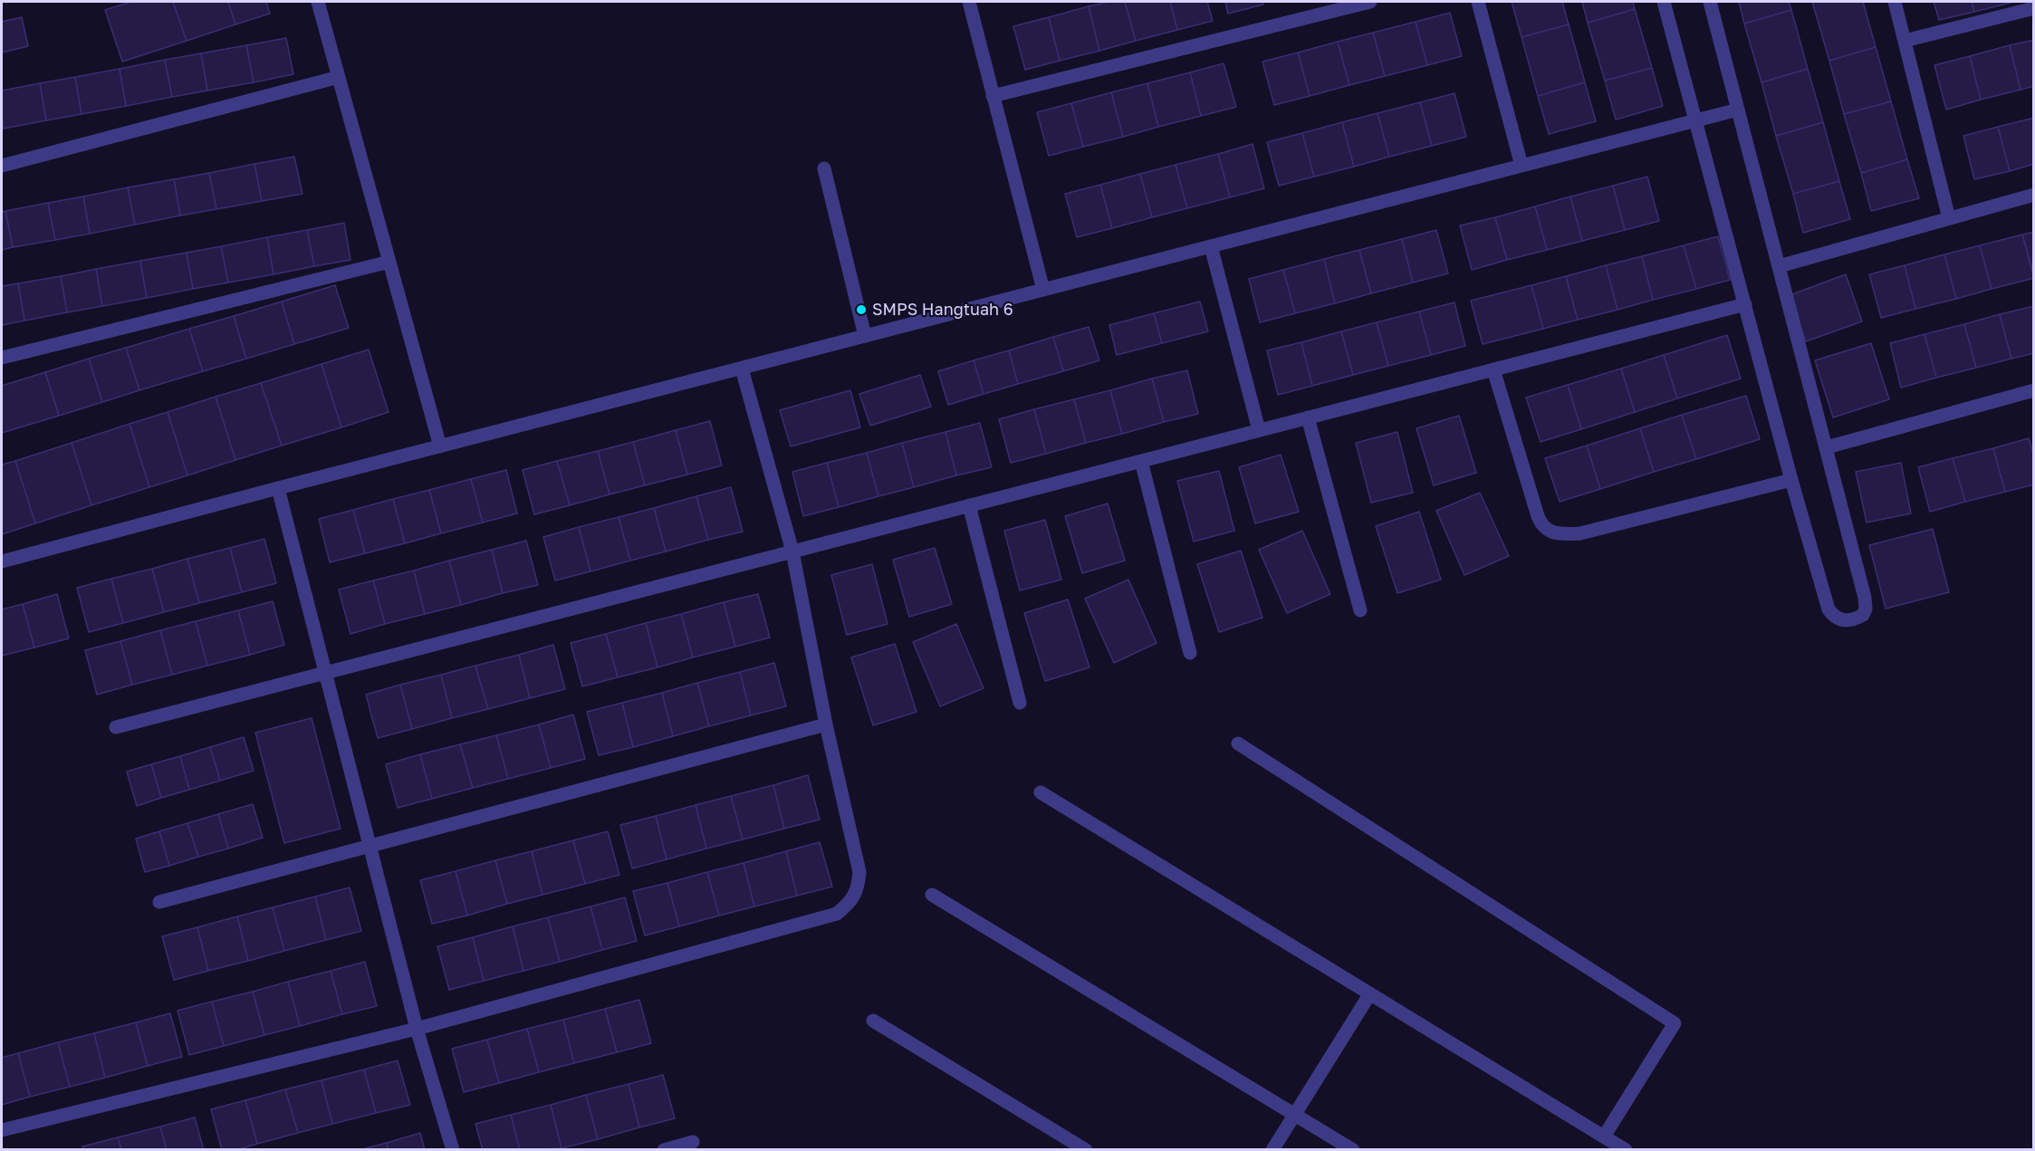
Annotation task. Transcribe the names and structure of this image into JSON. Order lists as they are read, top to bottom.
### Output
{
  "places": ["SMPS Hangtuah 6"]
}
